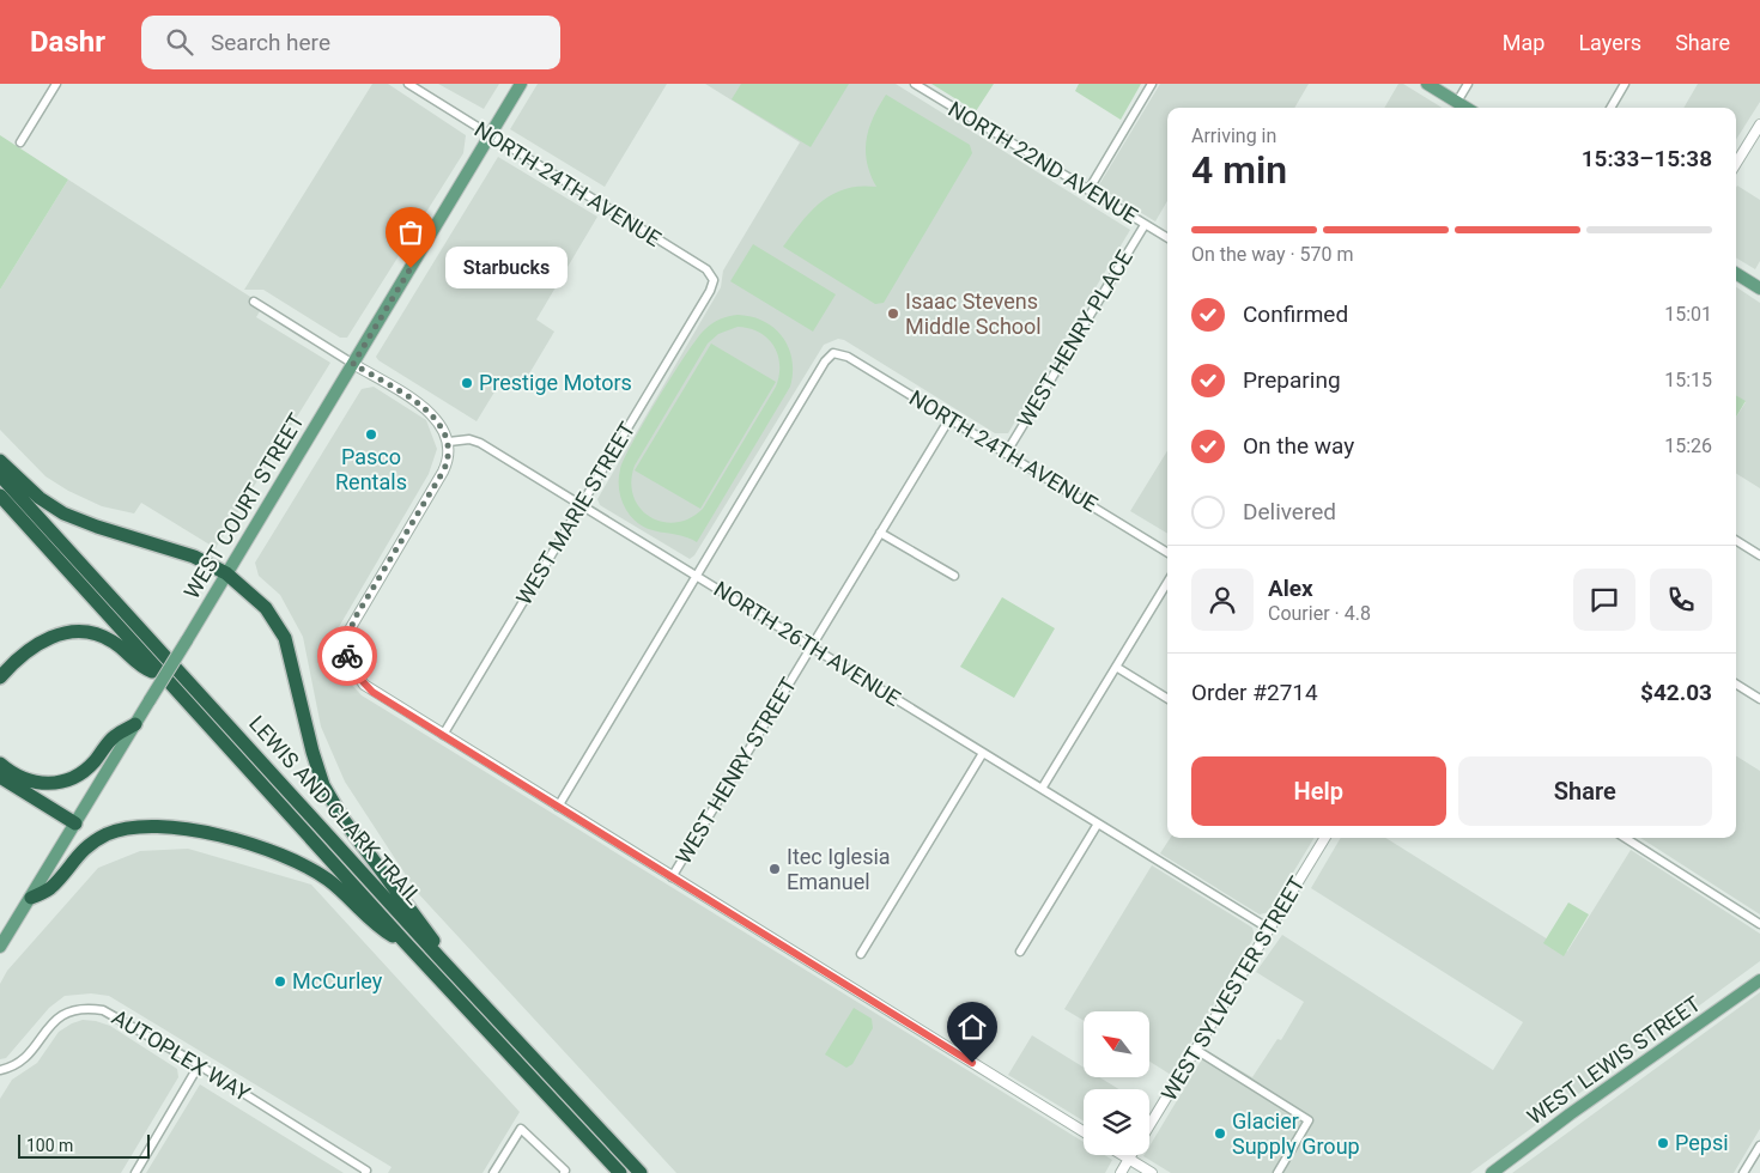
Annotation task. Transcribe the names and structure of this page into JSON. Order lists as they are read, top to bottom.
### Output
{
  "streets": {
    "highway": ["LEWIS AND CLARK TRAIL"],
    "main road": ["WEST COURT STREET", "WEST LEWIS STREET"],
    "street": [
      "NORTH 22ND AVENUE",
      "NORTH 24TH AVENUE",
      "WEST HENRY PLACE",
      "WEST MARIE STREET",
      "NORTH 26TH AVENUE",
      "WEST HENRY STREET",
      "WEST SYLVESTER STREET",
      "AUTOPLEX WAY"
    ]
  },
  "crossings": [
    ["NORTH 22ND AVENUE", "WEST HENRY PLACE"],
    ["NORTH 24TH AVENUE", "WEST HENRY PLACE"],
    ["NORTH 24TH AVENUE", "WEST COURT STREET"],
    ["NORTH 24TH AVENUE", "WEST MARIE STREET"],
    ["NORTH 24TH AVENUE", "NORTH 26TH AVENUE"],
    ["NORTH 24TH AVENUE", "WEST HENRY STREET"],
    ["WEST MARIE STREET", "NORTH 26TH AVENUE"],
    ["NORTH 26TH AVENUE", "WEST HENRY STREET"],
    ["NORTH 26TH AVENUE", "WEST SYLVESTER STREET"]
  ],
  "places": [
    "Starbucks",
    "Isaac Stevens Middle School",
    "Prestige Motors",
    "Pasco Rentals",
    "Itec Iglesia Emanuel",
    "McCurley",
    "Glacier Supply Group",
    "Pepsi"
  ],
  "scale_bar": "100 m",
  "north": "top left",
  "page": {
    "header": "Dashr",
    "search": "Search here",
    "nav": ["Map", "Layers", "Share"],
    "heading": ["4 min", "Arriving in", "15:33–15:38"],
    "panel": [
      "Alex",
      "Courier · 4.8",
      "Order #2714",
      "$42.03"
    ],
    "bar": "On the way · 570 m",
    "bubble": "Starbucks",
    "list": [
      ["Confirmed", "15:01"],
      ["Preparing", "15:15"],
      ["On the way", "15:26"],
      "Delivered"
    ],
    "buttons": ["Help", "Share"],
    "scale": "100 m"
  }
}
